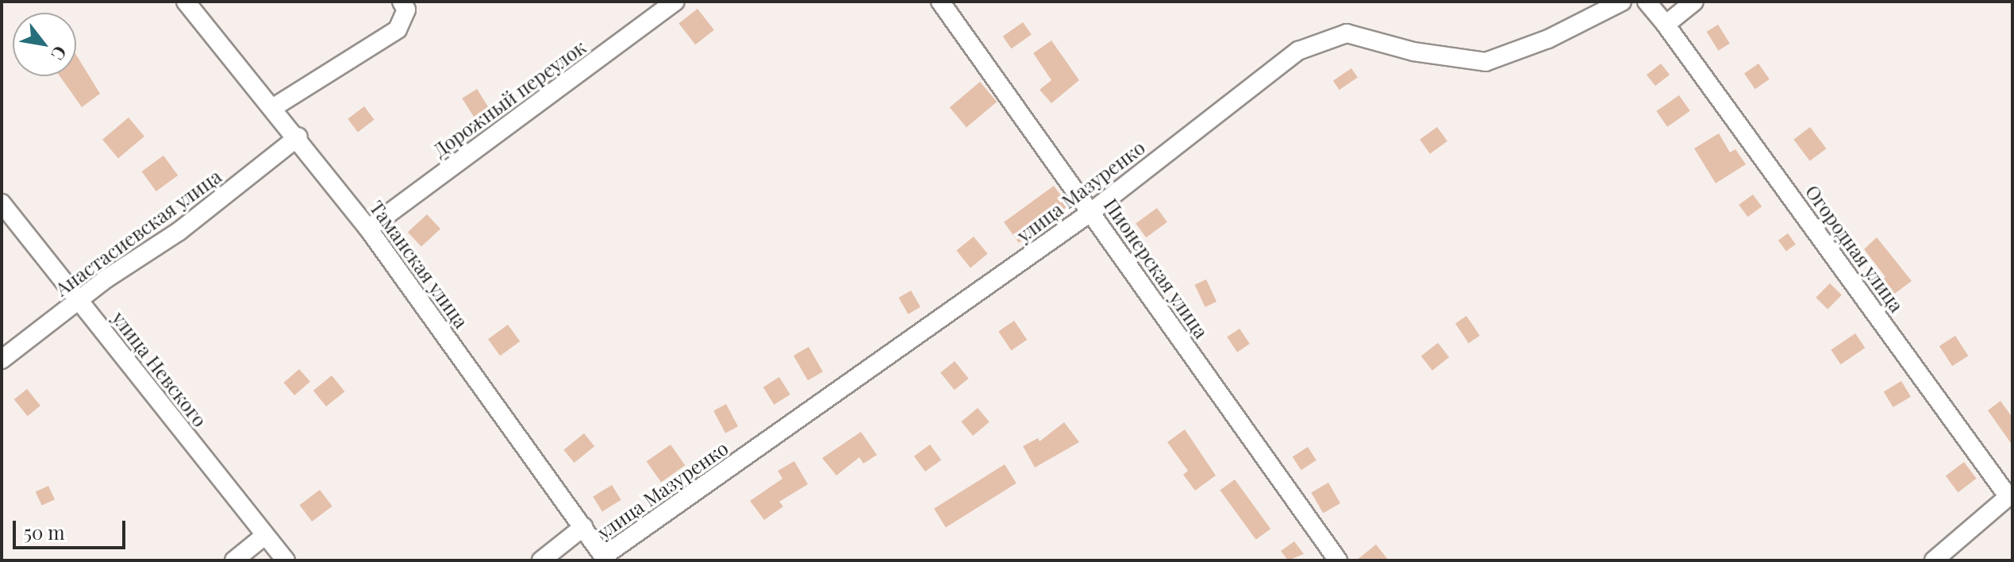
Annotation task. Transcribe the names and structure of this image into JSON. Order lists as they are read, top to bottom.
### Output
{
  "streets": {
    "street": [
      "Дорожный переулок",
      "улица Мазуренко",
      "Анастасиевская улица",
      "Огородная улица",
      "Таманская улица",
      "Пионерская улица",
      "улица Невского"
    ]
  },
  "crossings": [
    ["Дорожный переулок", "Таманская улица"],
    ["улица Мазуренко", "Таманская улица"],
    ["улица Мазуренко", "Пионерская улица"],
    ["Анастасиевская улица", "Таманская улица"],
    ["Анастасиевская улица", "улица Невского"]
  ],
  "scale_bar": "50 m",
  "north": "bottom right"
}
